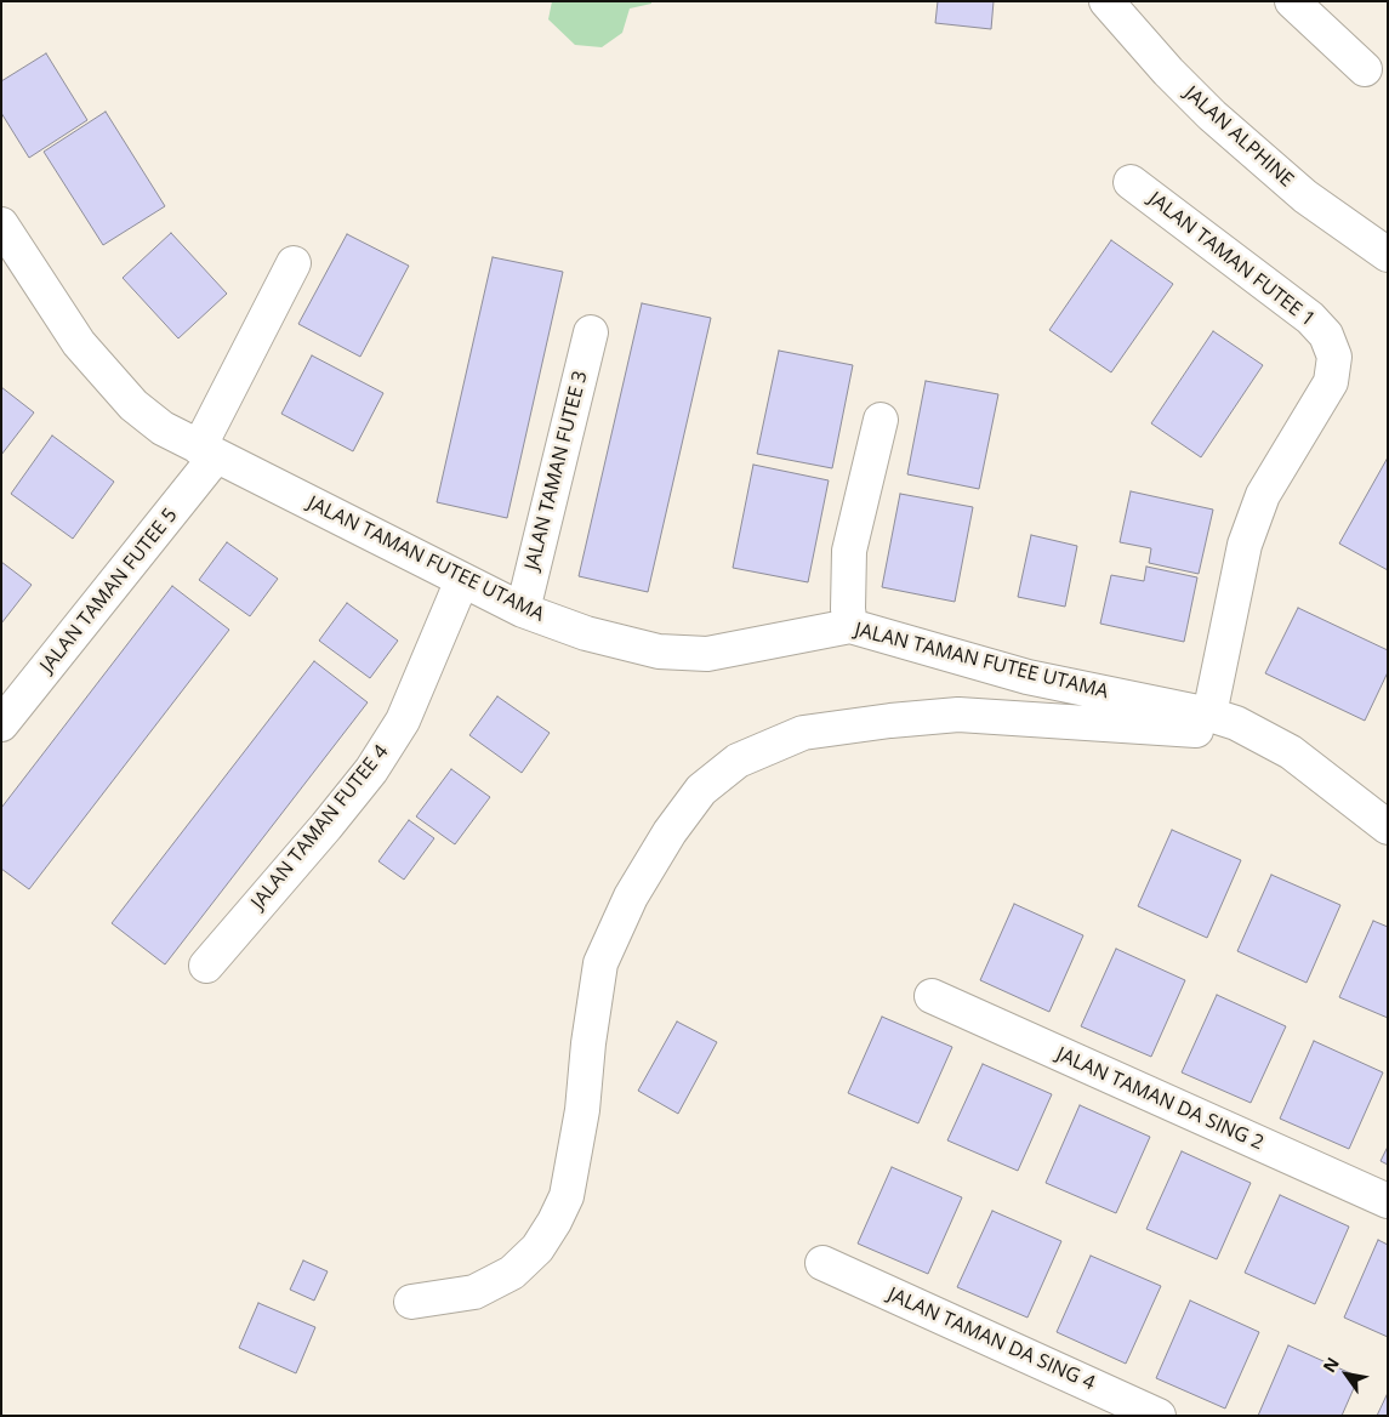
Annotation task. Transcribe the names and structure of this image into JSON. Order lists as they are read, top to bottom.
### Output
{
  "streets": {
    "street": [
      "JALAN ALPHINE",
      "JALAN TAMAN FUTEE 1",
      "JALAN TAMAN FUTEE 3",
      "JALAN TAMAN FUTEE UTAMA",
      "JALAN TAMAN FUTEE 5",
      "JALAN TAMAN FUTEE 4",
      "JALAN TAMAN DA SING 2",
      "JALAN TAMAN DA SING 4"
    ]
  },
  "crossings": [
    ["JALAN TAMAN FUTEE 1", "JALAN TAMAN FUTEE UTAMA"],
    ["JALAN TAMAN FUTEE 3", "JALAN TAMAN FUTEE UTAMA"],
    ["JALAN TAMAN FUTEE UTAMA", "JALAN TAMAN FUTEE 5"],
    ["JALAN TAMAN FUTEE UTAMA", "JALAN TAMAN FUTEE 4"]
  ],
  "north": "top left"
}
